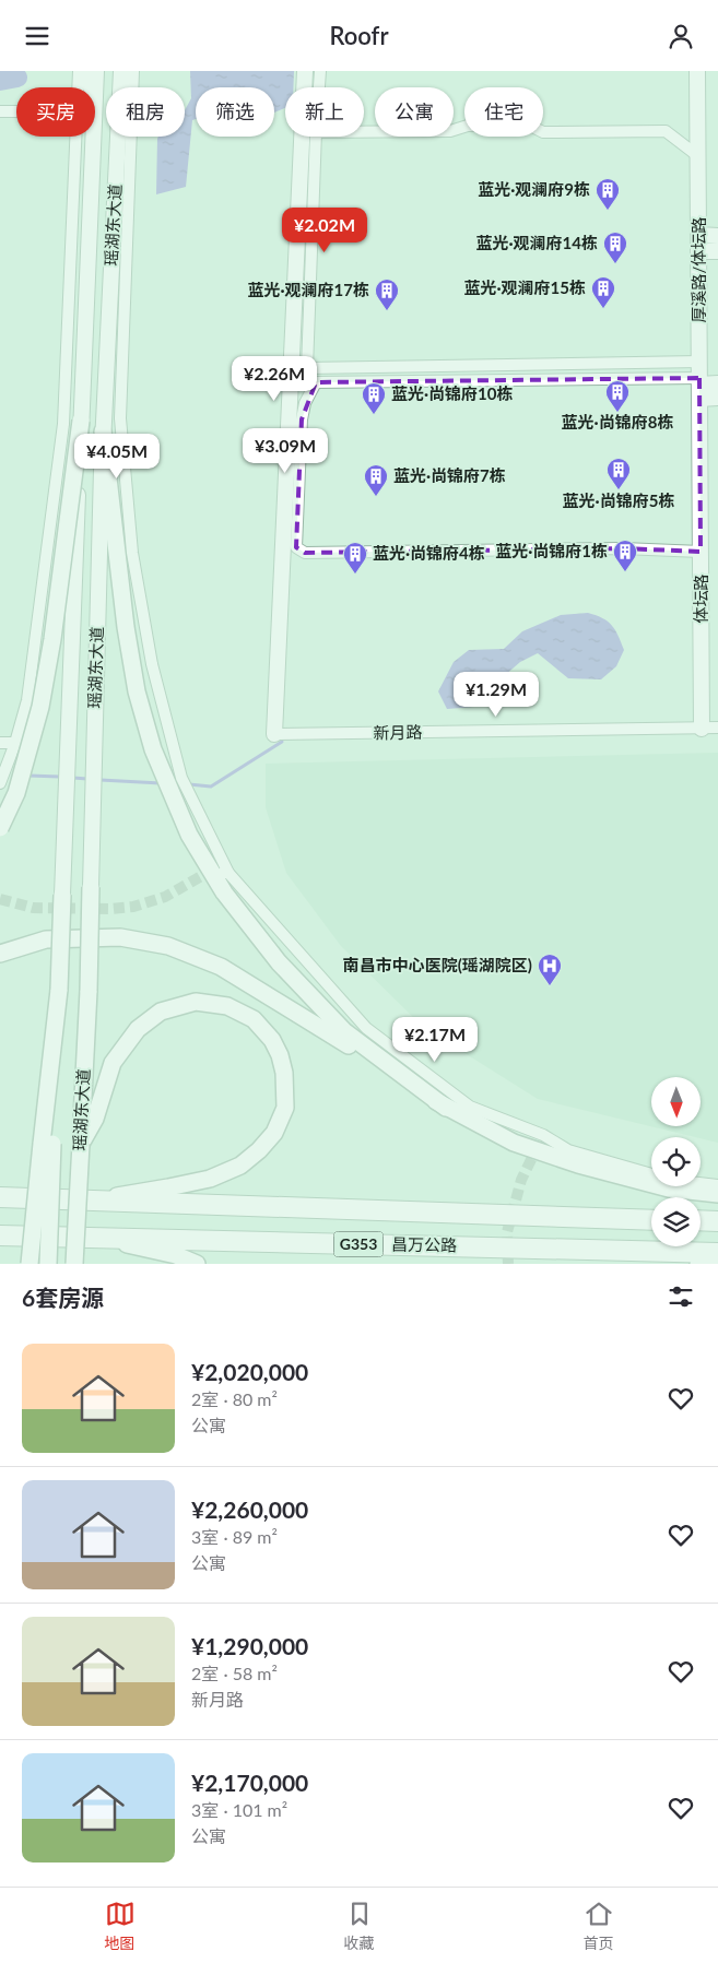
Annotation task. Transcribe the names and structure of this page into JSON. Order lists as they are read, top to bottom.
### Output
{
  "streets": {
    "highway": ["G353", "昌万公路"],
    "main road": ["瑶湖东大道", "厚溪路/体坛路", "体坛路"],
    "street": ["新月路"]
  },
  "crossings": [
    ["厚溪路/体坛路", "体坛路"],
    ["体坛路", "新月路"]
  ],
  "places": {
    "building": [
      "蓝光·观澜府9栋",
      "蓝光·观澜府14栋",
      "蓝光·观澜府15栋",
      "蓝光·观澜府17栋",
      "蓝光·尚锦府8栋",
      "蓝光·尚锦府10栋",
      "蓝光·尚锦府5栋",
      "蓝光·尚锦府7栋",
      "蓝光·尚锦府1栋",
      "蓝光·尚锦府4栋"
    ],
    "hospital": ["南昌市中心医院(瑶湖院区)"]
  },
  "north": "bottom",
  "page": {
    "header": "Roofr",
    "chip": [
      "买房",
      "租房",
      "筛选",
      "新上",
      "公寓",
      "住宅"
    ],
    "price": [
      "¥2.02M",
      "¥2.26M",
      "¥3.09M",
      "¥4.05M",
      "¥1.29M",
      "¥2.17M"
    ],
    "heading": "6套房源",
    "list": [
      {
        "name": "¥2,020,000",
        "note": "2室 · 80 m² · 公寓"
      },
      {
        "name": "¥2,260,000",
        "note": "3室 · 89 m² · 公寓"
      },
      {
        "name": "¥1,290,000",
        "note": "2室 · 58 m² · 新月路"
      },
      {
        "name": "¥2,170,000",
        "note": "3室 · 101 m² · 公寓"
      }
    ],
    "tabs": ["地图", "收藏", "首页"]
  }
}
